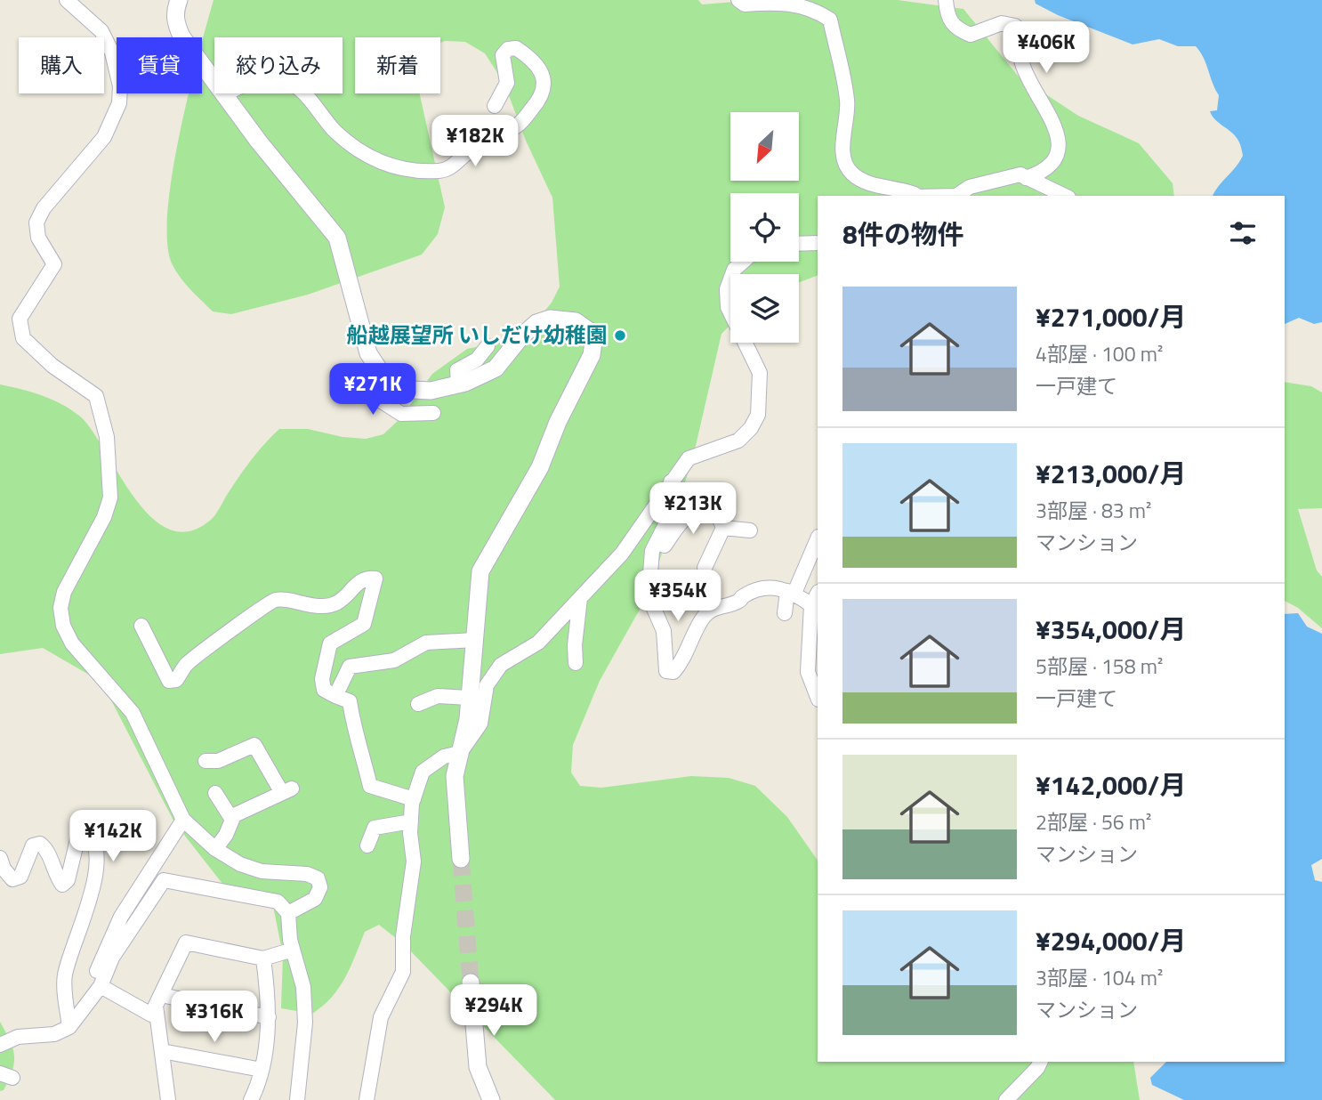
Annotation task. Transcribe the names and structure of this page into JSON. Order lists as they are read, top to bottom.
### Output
{
  "places": ["船越展望所 いしだけ幼稚園"],
  "north": "bottom left",
  "page": {
    "price": [
      "¥406K",
      "¥182K",
      "¥271K",
      "¥213K",
      "¥354K",
      "¥142K",
      "¥294K",
      "¥316K"
    ],
    "chip": [
      "購入",
      "賃貸",
      "絞り込み",
      "新着"
    ],
    "heading": "8件の物件",
    "list": [
      {
        "name": "¥271,000/月",
        "note": "4部屋 · 100 m² · 一戸建て"
      },
      {
        "name": "¥213,000/月",
        "note": "3部屋 · 83 m² · マンション"
      },
      {
        "name": "¥354,000/月",
        "note": "5部屋 · 158 m² · 一戸建て"
      },
      {
        "name": "¥142,000/月",
        "note": "2部屋 · 56 m² · マンション"
      },
      {
        "name": "¥294,000/月",
        "note": "3部屋 · 104 m² · マンション"
      }
    ]
  }
}
